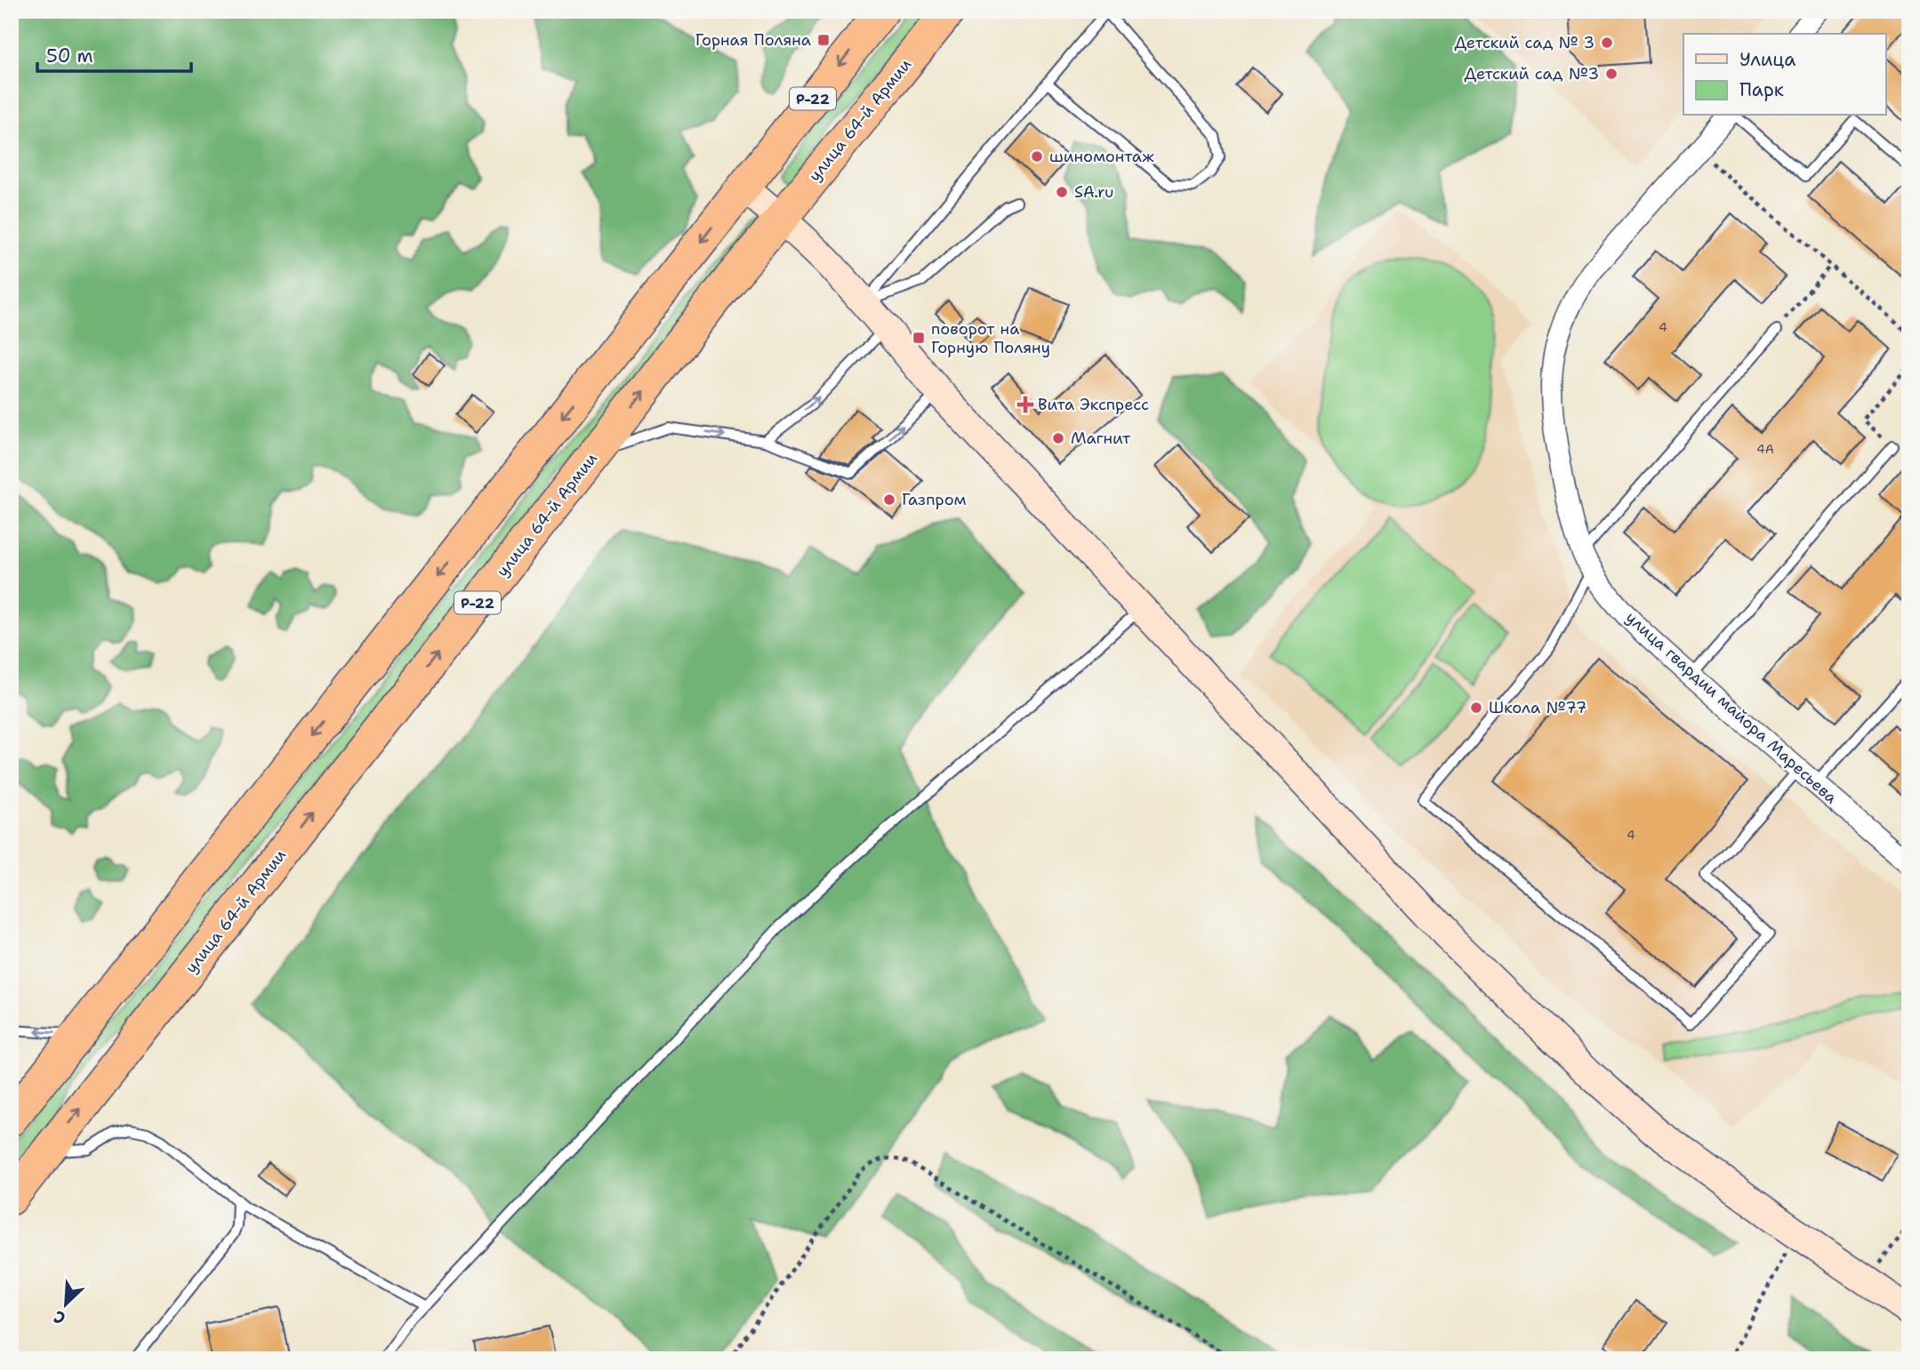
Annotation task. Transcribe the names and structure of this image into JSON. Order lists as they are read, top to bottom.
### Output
{
  "streets": {
    "highway": ["Р-22", "улица 64-й Армии"],
    "street": ["улица гвардии майора Маресьева"]
  },
  "places": {
    "transit": ["Горная Поляна", "поворот на Горную Поляну"],
    "other": [
      "Детский сад № 3",
      "Детский сад №3",
      "шиномонтаж",
      "SA.ru",
      "Магнит",
      "Газпром",
      "Школа №77"
    ],
    "health": ["Вита Экспресс"]
  },
  "house_numbers": ["4", "4А", "4"],
  "legend": ["Улица", "Парк"],
  "scale_bar": "50 m",
  "north": "bottom left"
}
